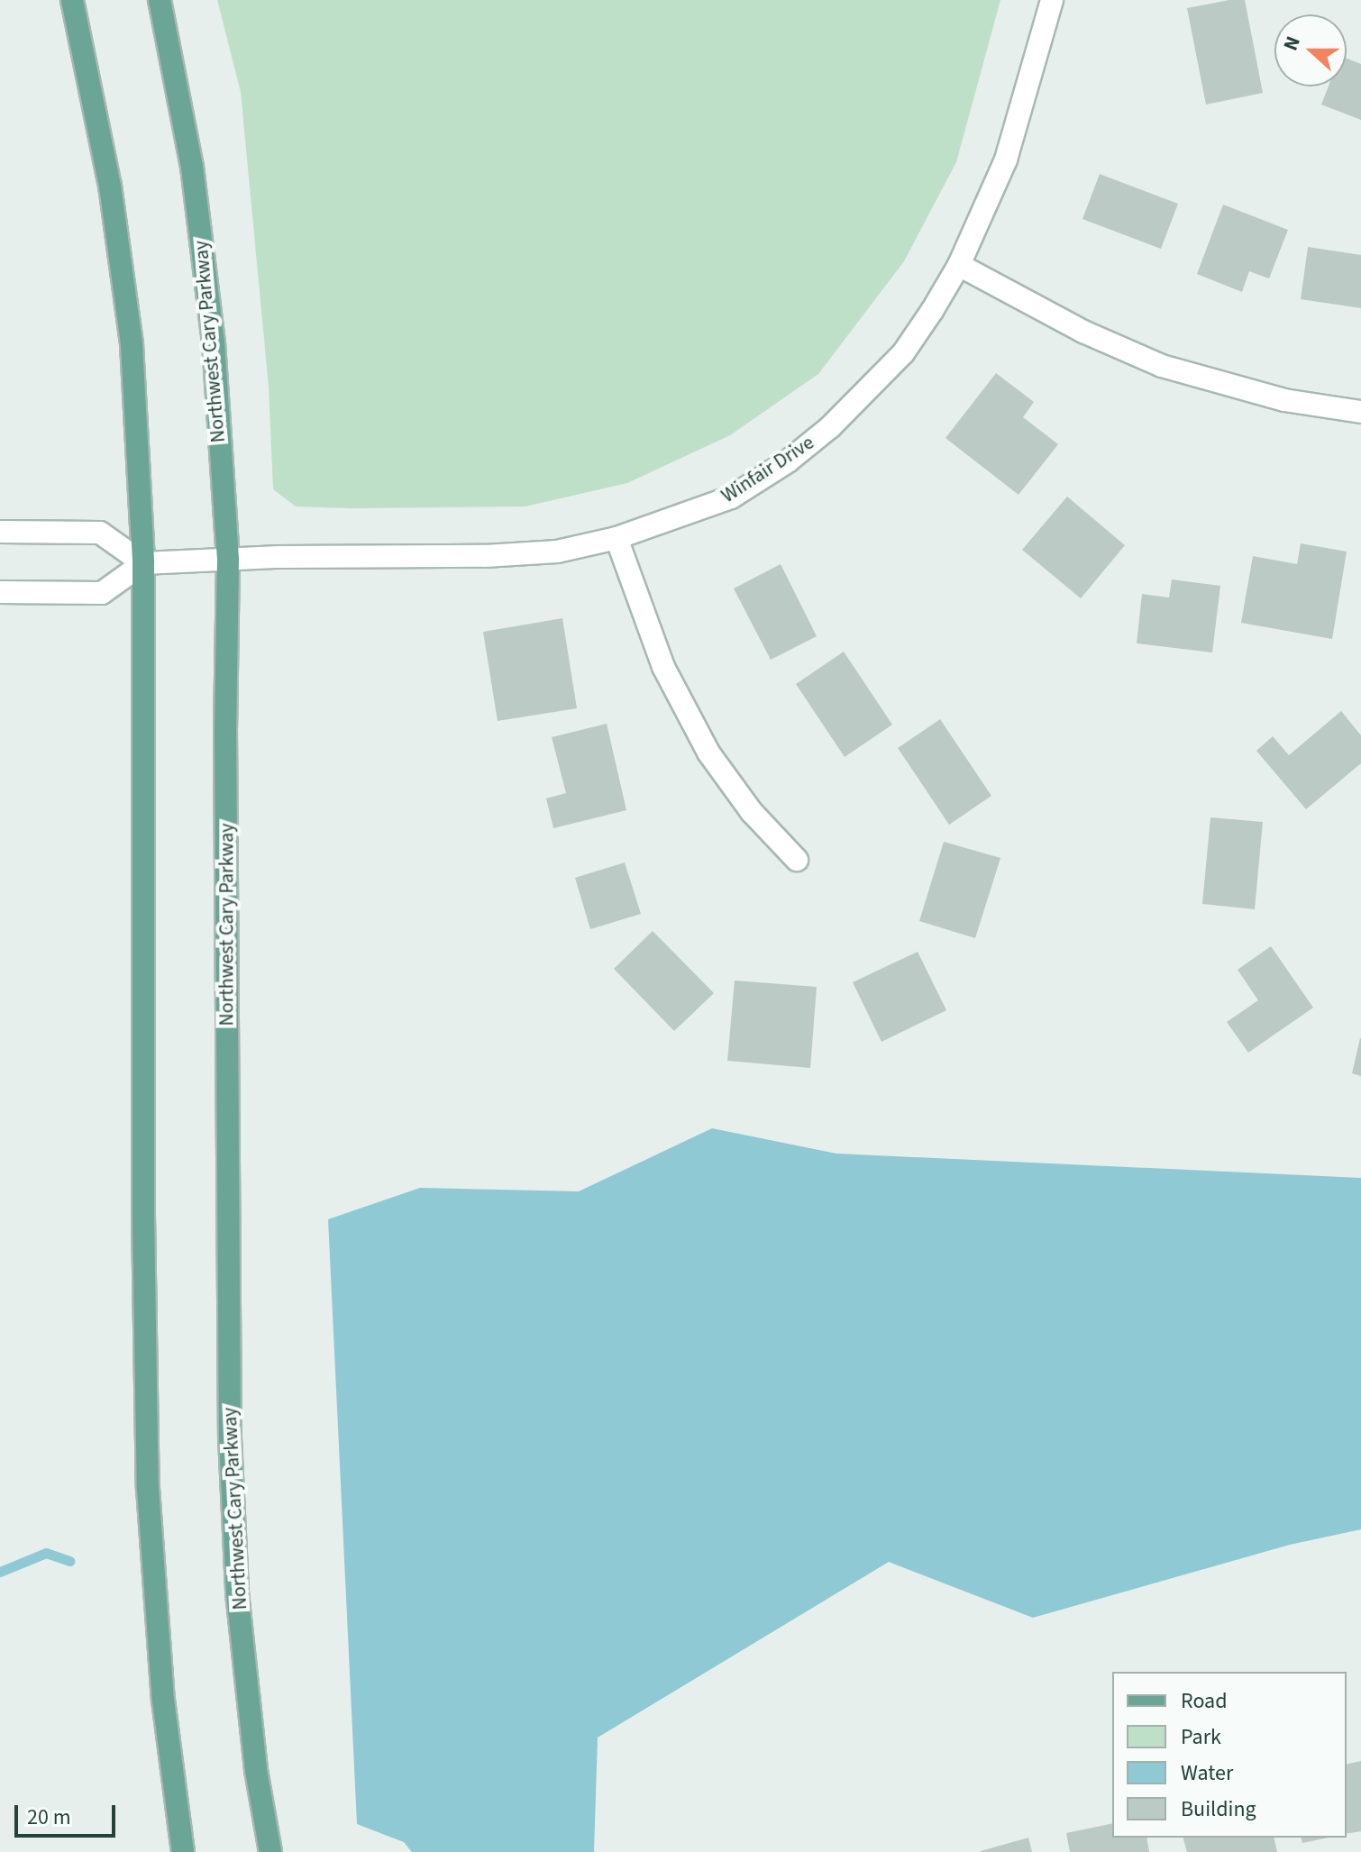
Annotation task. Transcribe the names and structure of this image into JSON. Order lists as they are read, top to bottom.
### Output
{
  "streets": {
    "main road": ["Northwest Cary Parkway"],
    "street": ["Winfair Drive"]
  },
  "crossings": [
    ["Northwest Cary Parkway", "Winfair Drive"]
  ],
  "legend": [
    "Road",
    "Park",
    "Water",
    "Building"
  ],
  "scale_bar": "20 m",
  "north": "left"
}
